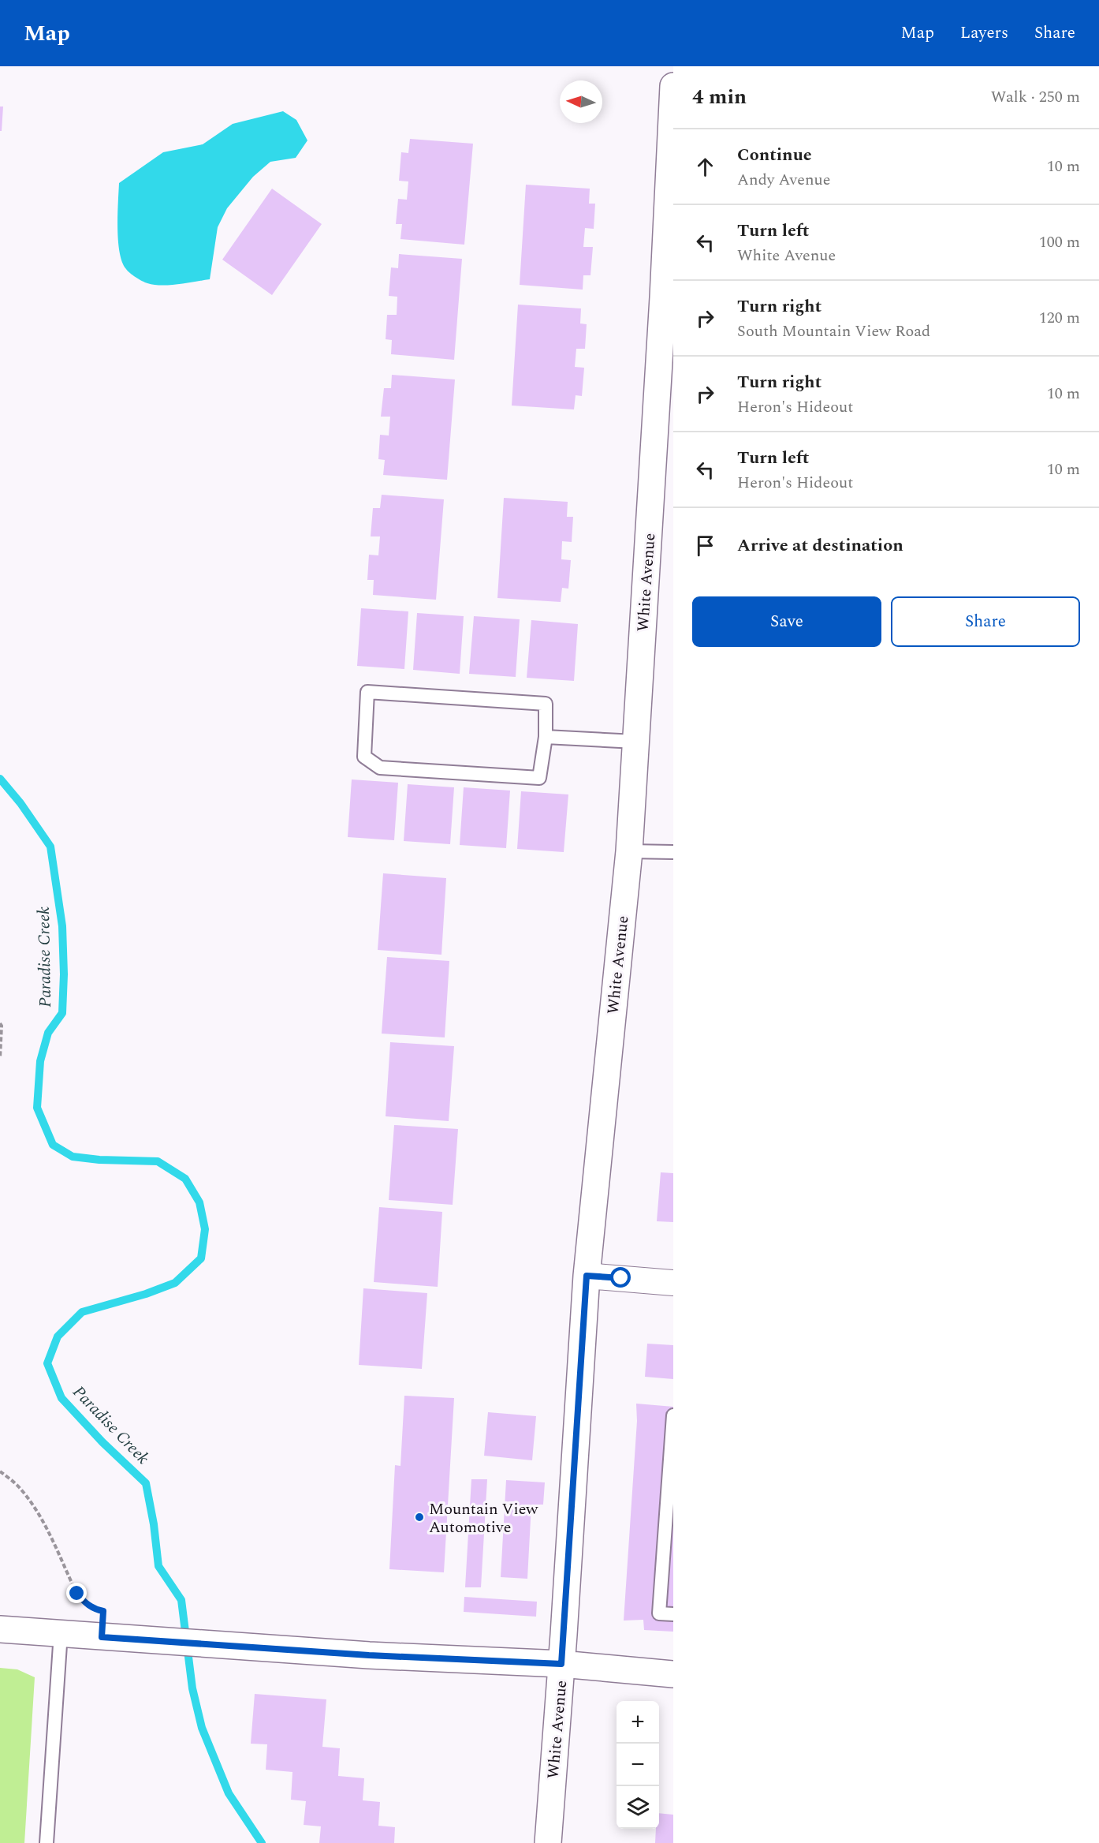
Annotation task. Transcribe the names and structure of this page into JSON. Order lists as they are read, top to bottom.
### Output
{
  "streets": {
    "street": ["White Avenue"]
  },
  "water": ["Paradise Creek"],
  "places": ["Mountain View Automotive"],
  "north": "left",
  "page": {
    "header": "Map",
    "nav": ["Map", "Layers", "Share"],
    "heading": ["4 min", "Walk · 250 m"],
    "list": [
      ["Continue", "Andy Avenue", "10 m"],
      ["Turn left", "White Avenue", "100 m"],
      ["Turn right", "South Mountain View Road", "120 m"],
      ["Turn right", "Heron's Hideout", "10 m"],
      ["Turn left", "Heron's Hideout", "10 m"],
      "Arrive at destination"
    ],
    "buttons": ["Save", "Share"],
    "map_buttons": ["+", "−"]
  }
}
